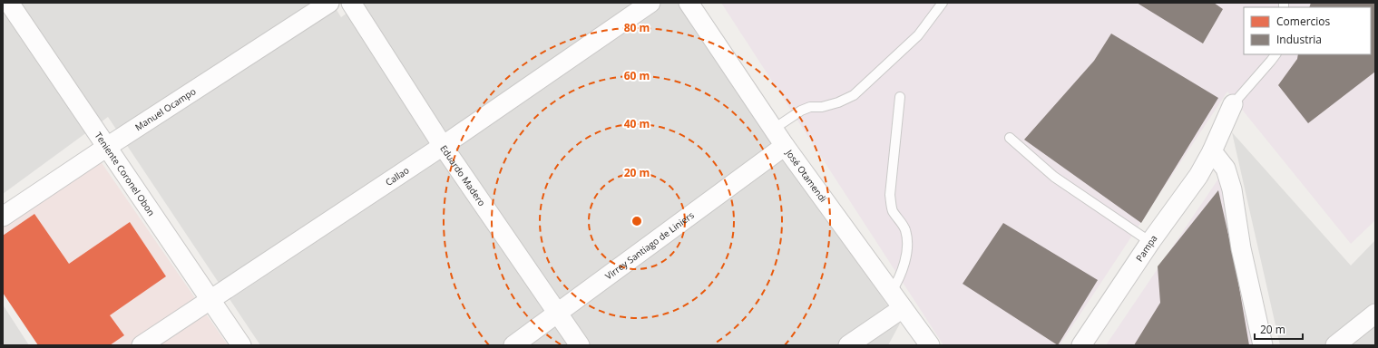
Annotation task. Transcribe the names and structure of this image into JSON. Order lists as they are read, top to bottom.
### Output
{
  "streets": {
    "street": [
      "Manuel Ocampo",
      "Teniente Coronel Obon",
      "Callao",
      "Eduardo Madero",
      "José Otamendi",
      "Virrey Santiago de Liniers",
      "Pampa"
    ]
  },
  "crossings": [
    ["Manuel Ocampo", "Teniente Coronel Obon"],
    ["Teniente Coronel Obon", "Callao"],
    ["Callao", "Eduardo Madero"],
    ["Eduardo Madero", "Virrey Santiago de Liniers"],
    ["José Otamendi", "Virrey Santiago de Liniers"]
  ],
  "legend": ["Comercios", "Industria"],
  "scale_bar": "20 m",
  "rings": [
    "80 m",
    "60 m",
    "40 m",
    "20 m"
  ]
}
